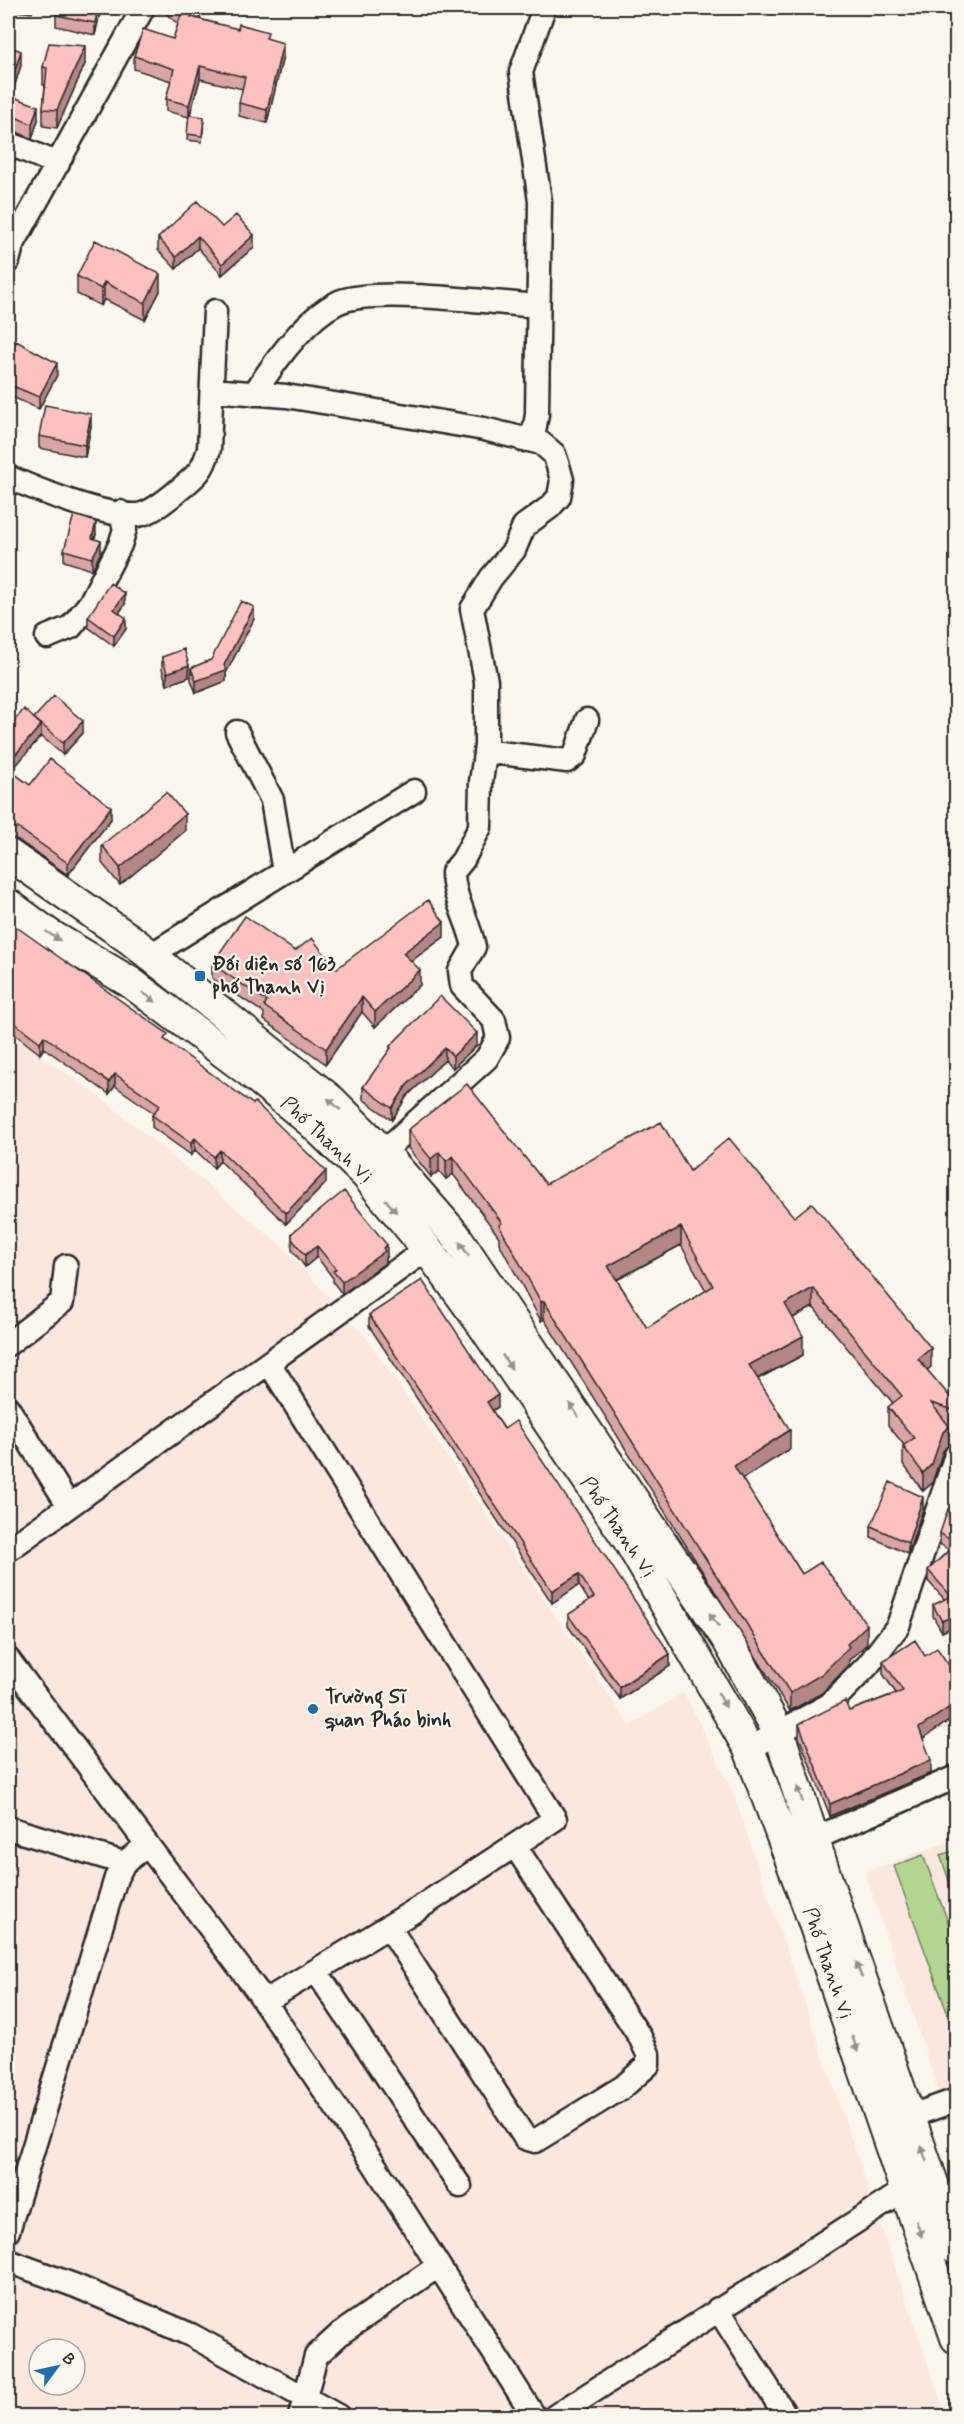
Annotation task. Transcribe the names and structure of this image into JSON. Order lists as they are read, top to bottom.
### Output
{
  "streets": {
    "main road": ["Phố Thanh Vị"]
  },
  "places": {
    "transit": ["Đối diện số 163 phố Thanh Vị"],
    "other": ["Trường Sĩ quan Pháo binh"]
  },
  "north": "top right"
}
